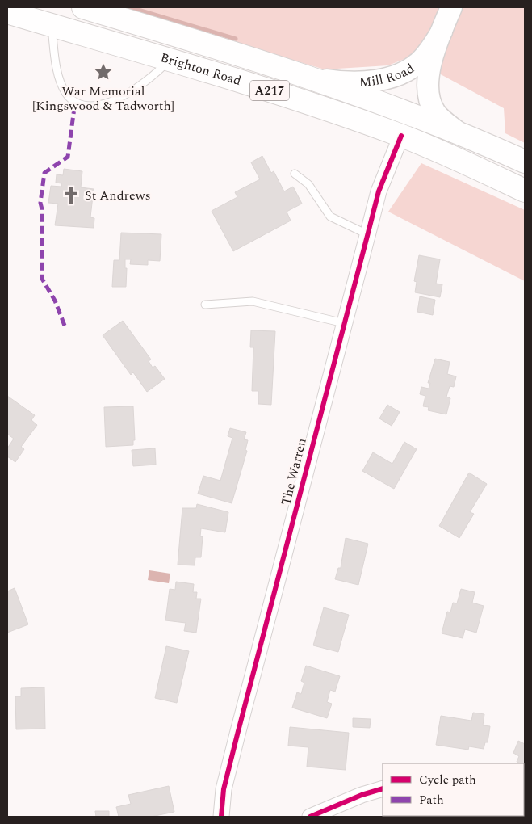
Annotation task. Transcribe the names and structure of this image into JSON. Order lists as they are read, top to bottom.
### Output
{
  "streets": {
    "highway": ["Brighton Road", "A217"],
    "main road": ["Mill Road"],
    "street": ["The Warren"]
  },
  "crossings": [
    ["Brighton Road", "Mill Road"],
    ["Brighton Road", "The Warren"]
  ],
  "places": {
    "place": ["War Memorial [Kingswood & Tadworth]"],
    "church": ["St Andrews"]
  },
  "legend": ["Cycle path", "Path"]
}
